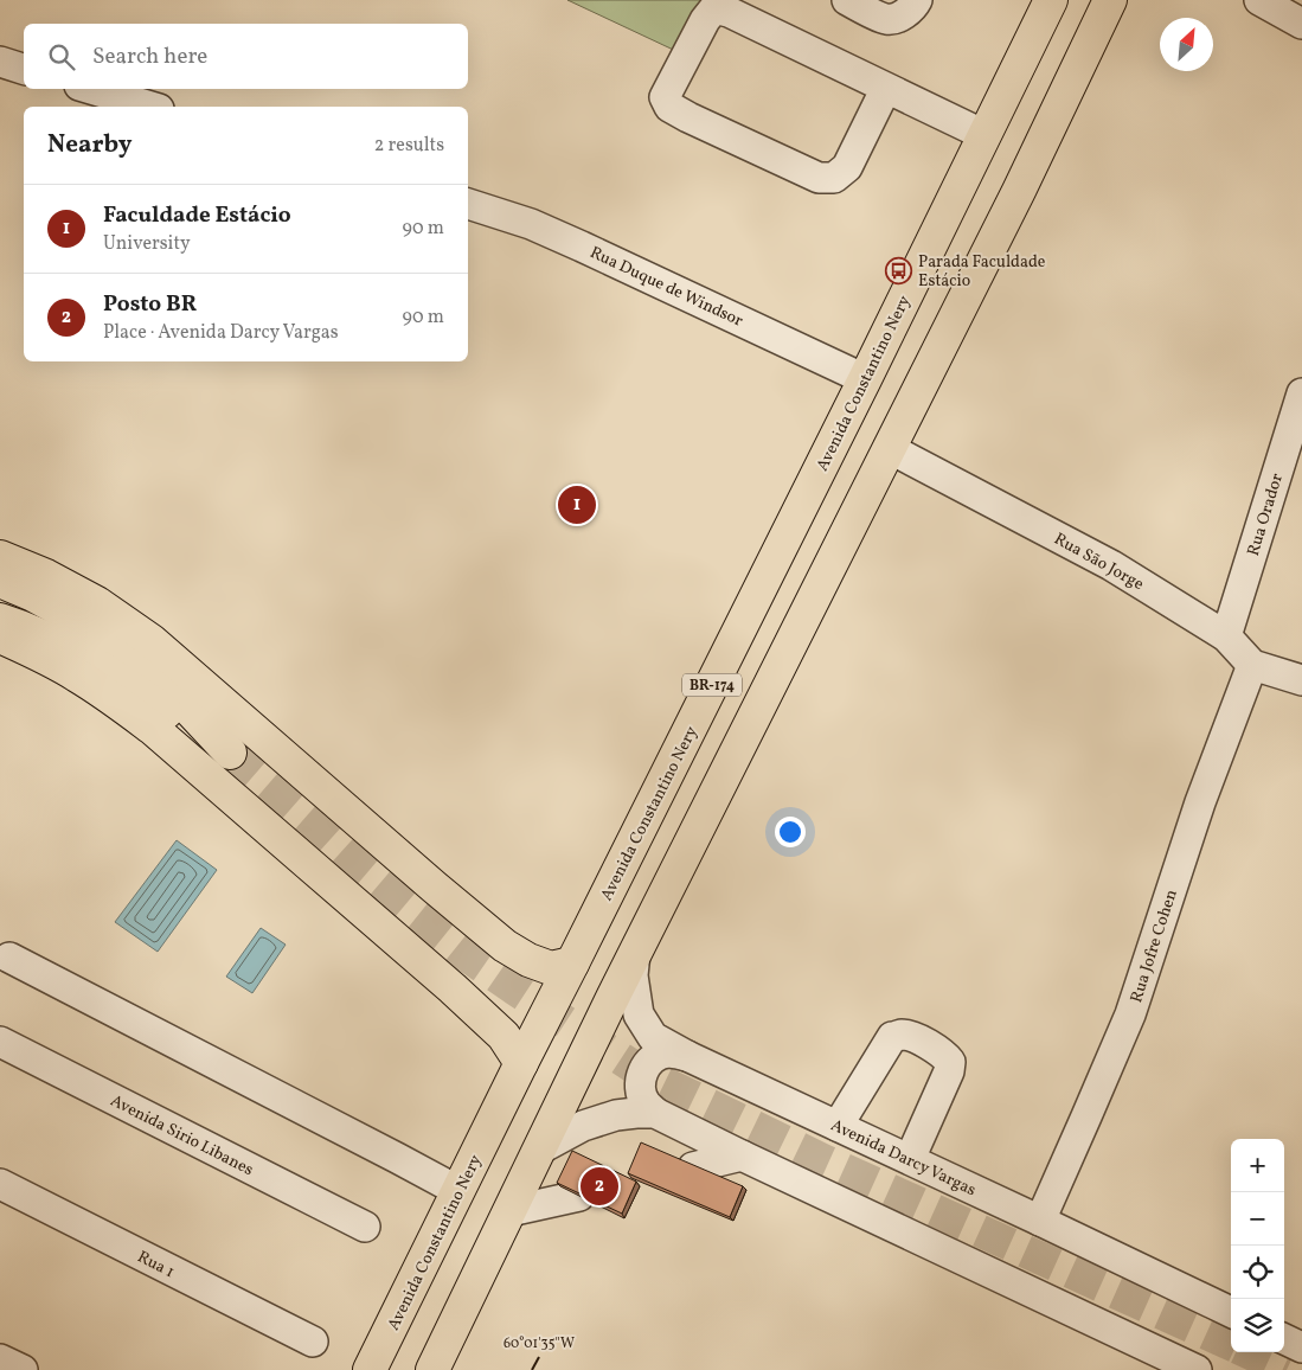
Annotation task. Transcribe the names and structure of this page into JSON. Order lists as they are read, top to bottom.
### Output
{
  "streets": {
    "main road": ["Avenida Constantino Nery", "BR-174"],
    "street": [
      "Rua Duque de Windsor",
      "Rua Orador",
      "Rua São Jorge",
      "Rua Jofre Cohen",
      "Avenida Sirio Libanes",
      "Avenida Darcy Vargas",
      "Rua 1"
    ]
  },
  "crossings": [
    ["Rua Duque de Windsor", "Avenida Constantino Nery"],
    ["Rua Orador", "Rua São Jorge"],
    ["Rua São Jorge", "BR-174"],
    ["Rua São Jorge", "Rua Jofre Cohen"],
    ["BR-174", "Avenida Darcy Vargas"],
    ["Rua Jofre Cohen", "Avenida Darcy Vargas"]
  ],
  "places": {
    "bus stop": ["Parada Faculdade Estácio"]
  },
  "north": "top right",
  "page": {
    "search": "Search here",
    "heading": ["Nearby", "2 results"],
    "list": [
      {
        "mark": "1",
        "name": "Faculdade Estácio",
        "note": "University",
        "value": "90 m"
      },
      {
        "mark": "2",
        "name": "Posto BR",
        "note": "Place · Avenida Darcy Vargas",
        "value": "90 m"
      }
    ],
    "pins": ["1", "2"],
    "map_buttons": ["+", "−"]
  },
  "coordinates": ["60°01'35\"W"]
}
